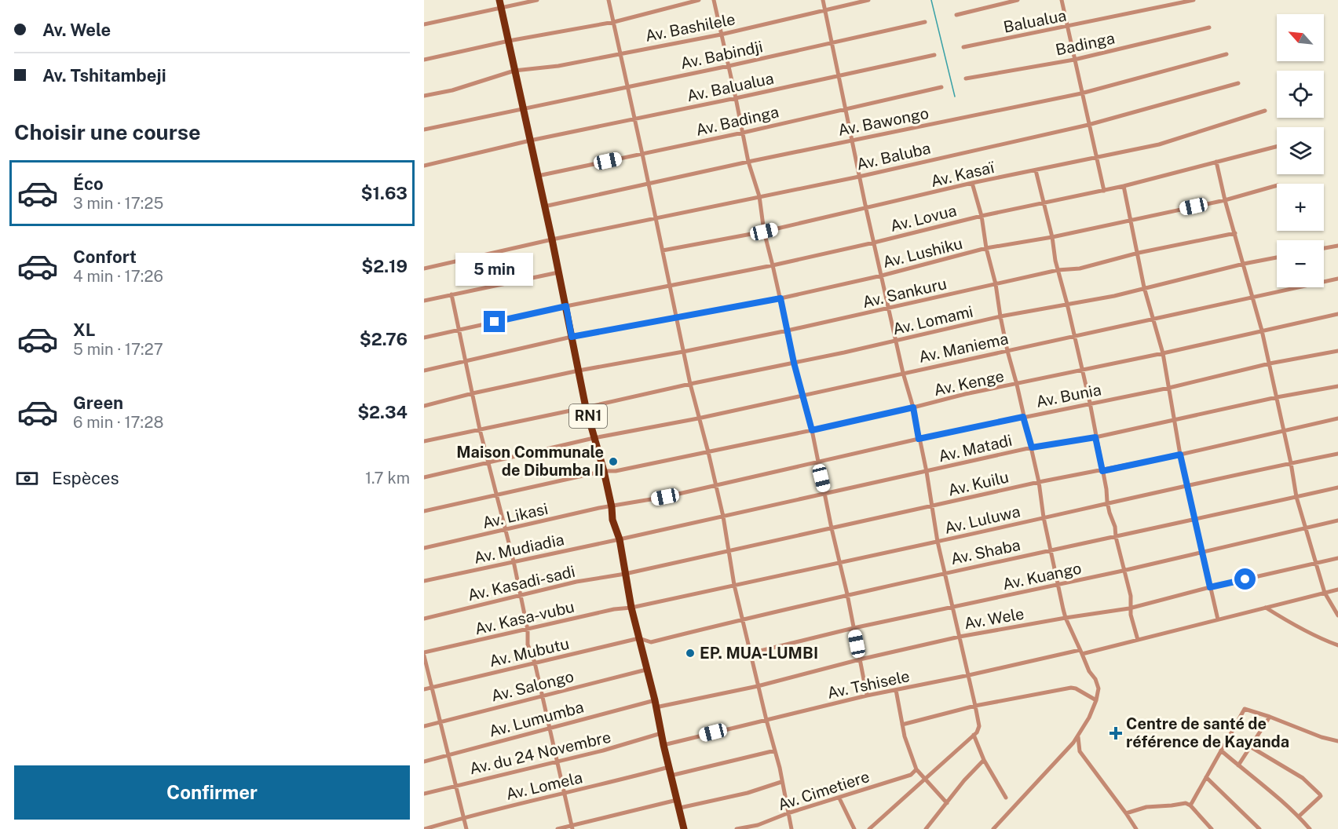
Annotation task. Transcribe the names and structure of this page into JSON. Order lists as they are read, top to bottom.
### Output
{
  "streets": {
    "highway": ["RN1"],
    "street": [
      "Balualua",
      "Av. Bashilele",
      "Badinga",
      "Av. Babindji",
      "Av. Balualua",
      "Av. Badinga",
      "Av. Bawongo",
      "Av. Baluba",
      "Av. Kasaï",
      "Av. Lovua",
      "Av. Lushiku",
      "Av. Sankuru",
      "Av. Lomami",
      "Av. Maniema",
      "Av. Kenge",
      "Av. Bunia",
      "Av. Matadi",
      "Av. Kuilu",
      "Av. Likasi",
      "Av. Luluwa",
      "Av. Mudiadia",
      "Av. Shaba",
      "Av. Kuango",
      "Av. Kasadi-sadi",
      "Av. Kasa-vubu",
      "Av. Wele",
      "Av. Mubutu",
      "Av. Tshisele",
      "Av. Salongo",
      "Av. Lumumba",
      "Av. du 24 Novembre",
      "Av. Lomela",
      "Av. Cimetiere"
    ]
  },
  "crossings": [
    ["Av. Bashilele", "RN1"],
    ["Av. Babindji", "RN1"],
    ["Av. Balualua", "RN1"],
    ["Av. Badinga", "RN1"],
    ["Av. Bawongo", "RN1"],
    ["Av. Baluba", "RN1"],
    ["Av. Lovua", "RN1"],
    ["Av. Lushiku", "RN1"],
    ["Av. Sankuru", "RN1"],
    ["Av. Lomami", "RN1"],
    ["Av. Maniema", "RN1"],
    ["Av. Kenge", "RN1"],
    ["Av. Bunia", "RN1"],
    ["Av. Bunia", "Av. Likasi"],
    ["RN1", "Av. Matadi"],
    ["RN1", "Av. Kuilu"],
    ["RN1", "Av. Likasi"],
    ["RN1", "Av. Luluwa"],
    ["RN1", "Av. Mudiadia"],
    ["RN1", "Av. Shaba"],
    ["RN1", "Av. Kasadi-sadi"],
    ["RN1", "Av. Kasa-vubu"],
    ["RN1", "Av. Wele"],
    ["RN1", "Av. Mubutu"],
    ["RN1", "Av. Tshisele"],
    ["RN1", "Av. Salongo"],
    ["RN1", "Av. Lumumba"],
    ["RN1", "Av. du 24 Novembre"],
    ["RN1", "Av. Lomela"],
    ["Av. Matadi", "Av. Mudiadia"],
    ["Av. Kuilu", "Av. Kasadi-sadi"],
    ["Av. Luluwa", "Av. Kasa-vubu"],
    ["Av. Shaba", "Av. Mubutu"],
    ["Av. Wele", "Av. Lumumba"]
  ],
  "places": {
    "other": ["Maison Communale de Dibumba II", "EP. MUA-LUMBI"],
    "health": ["Centre de santé de référence de Kayanda"]
  },
  "north": "top left",
  "page": {
    "banner": ["Av. Wele", "Av. Tshitambeji"],
    "map_buttons": ["+", "−"],
    "heading": "Choisir une course",
    "list": [
      {
        "name": "Éco",
        "note": "3 min · 17:25",
        "value": "$1.63"
      },
      {
        "name": "Confort",
        "note": "4 min · 17:26",
        "value": "$2.19"
      },
      {
        "name": "XL",
        "note": "5 min · 17:27",
        "value": "$2.76"
      },
      {
        "name": "Green",
        "note": "6 min · 17:28",
        "value": "$2.34"
      }
    ],
    "bubble": "5 min",
    "pay": ["Espèces", "1.7 km"],
    "buttons": "Confirmer"
  }
}
